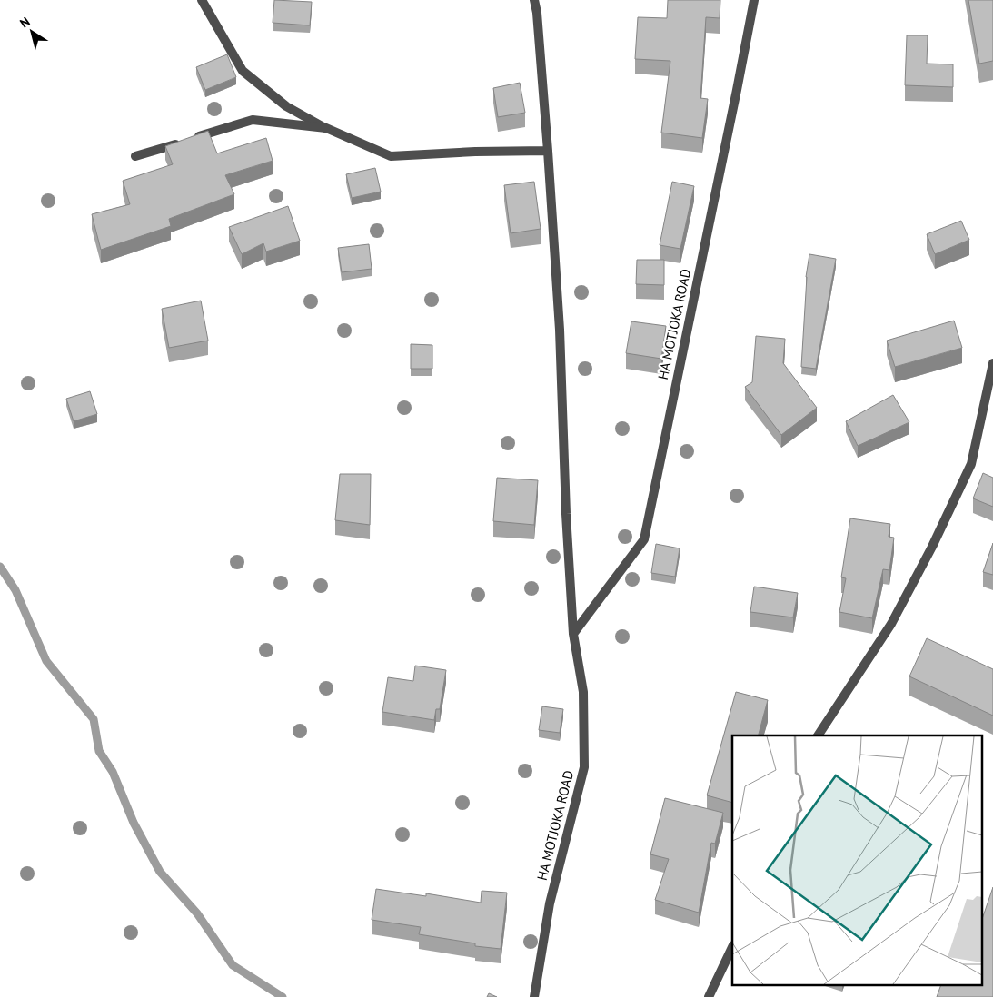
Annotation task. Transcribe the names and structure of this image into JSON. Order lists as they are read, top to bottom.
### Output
{
  "streets": {
    "street": ["HA MOTJOKA ROAD"]
  },
  "north": "top left"
}
